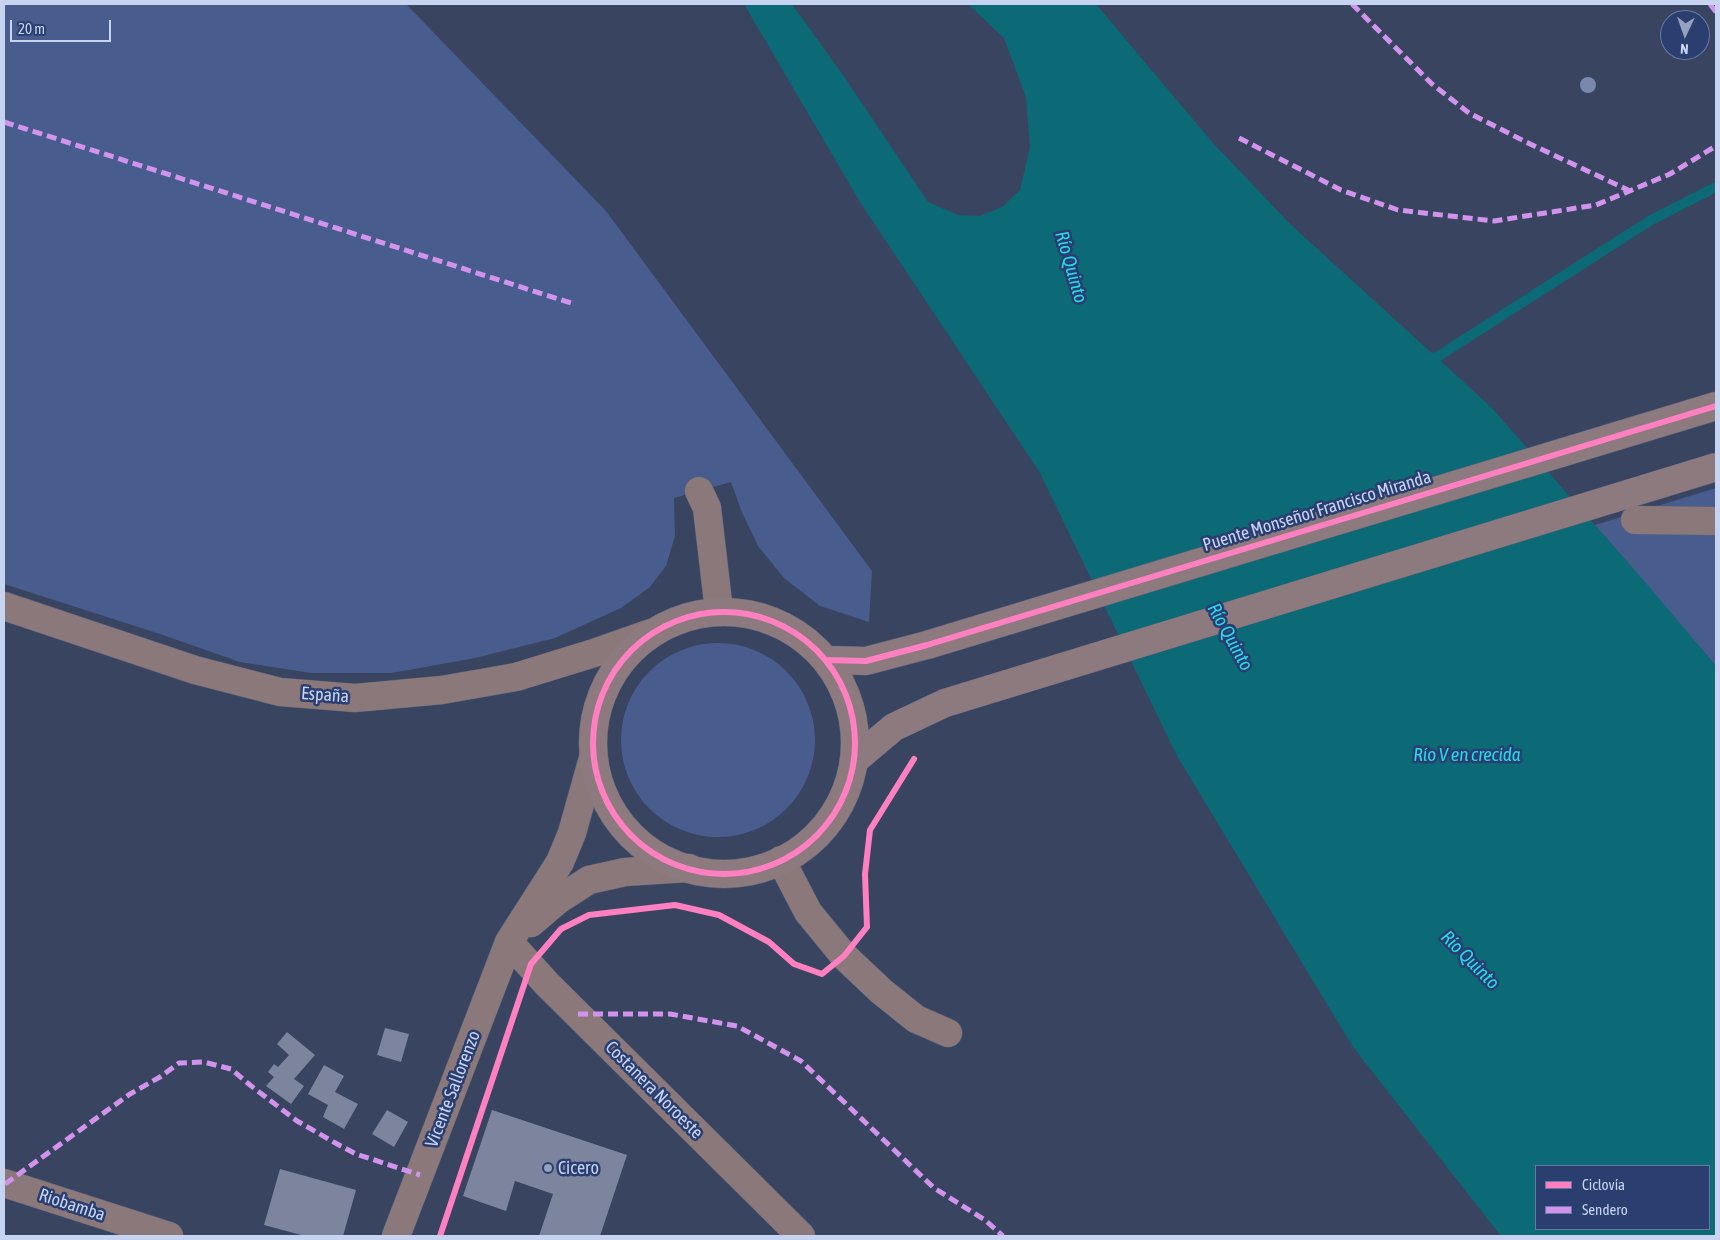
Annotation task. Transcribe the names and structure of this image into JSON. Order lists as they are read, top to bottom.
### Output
{
  "streets": {
    "street": [
      "Puente Monseñor Francisco Miranda",
      "España",
      "Vicente Sallorenzo",
      "Costanera Noroeste",
      "Riobamba"
    ]
  },
  "crossings": [
    ["Vicente Sallorenzo", "Costanera Noroeste"]
  ],
  "water": ["Río Quinto", "Río V en crecida"],
  "places": ["Cicero"],
  "legend": ["Ciclovía", "Sendero"],
  "scale_bar": "20 m",
  "north": "bottom"
}
